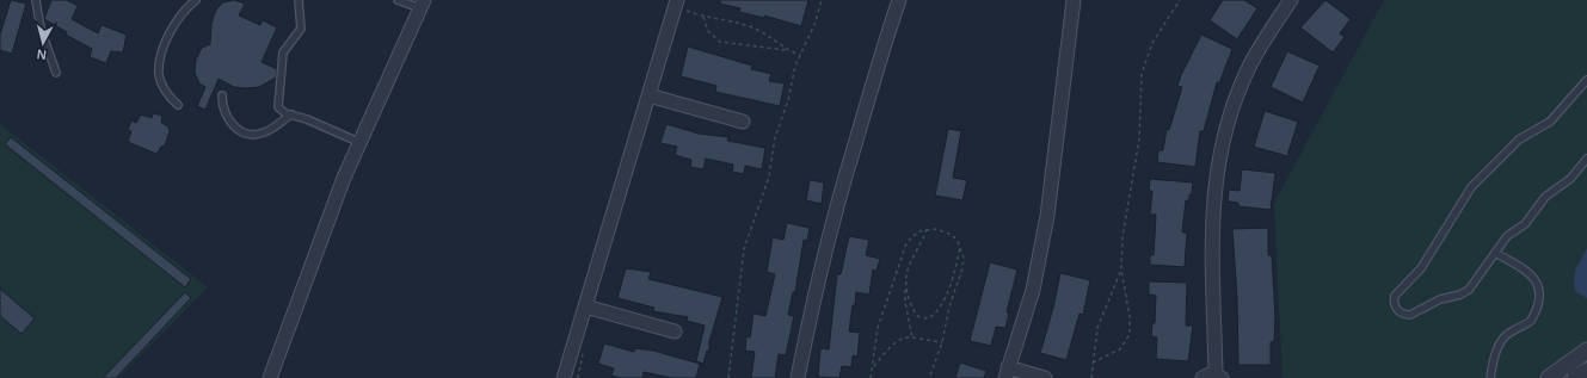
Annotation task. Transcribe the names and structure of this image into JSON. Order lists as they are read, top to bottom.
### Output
{
  "north": "bottom"
}
